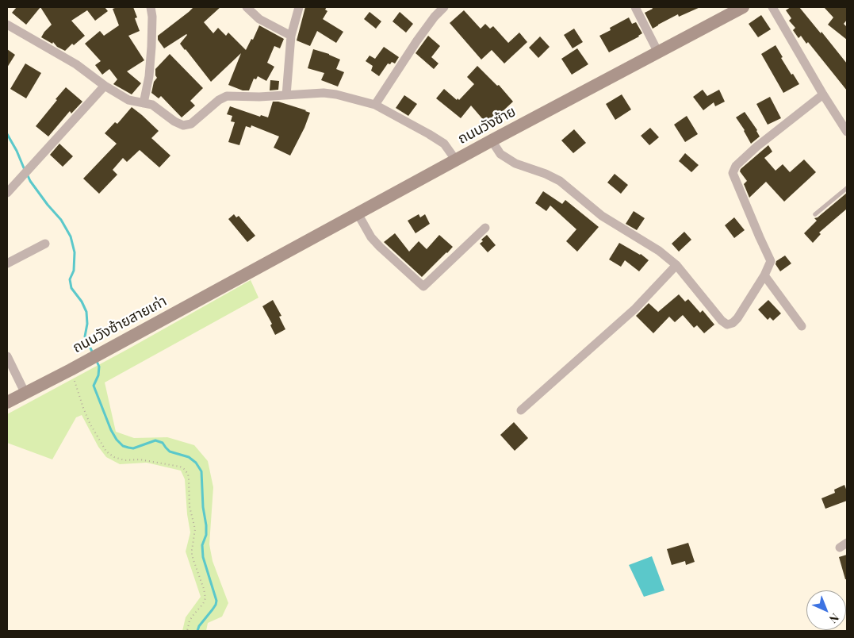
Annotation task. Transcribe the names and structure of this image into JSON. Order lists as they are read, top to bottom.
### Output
{
  "streets": {
    "main road": ["ถนนวังซ้าย", "ถนนวังซ้ายสายเก่า"]
  },
  "crossings": [
    ["ถนนวังซ้าย", "ถนนวังซ้ายสายเก่า"]
  ],
  "north": "bottom right"
}
